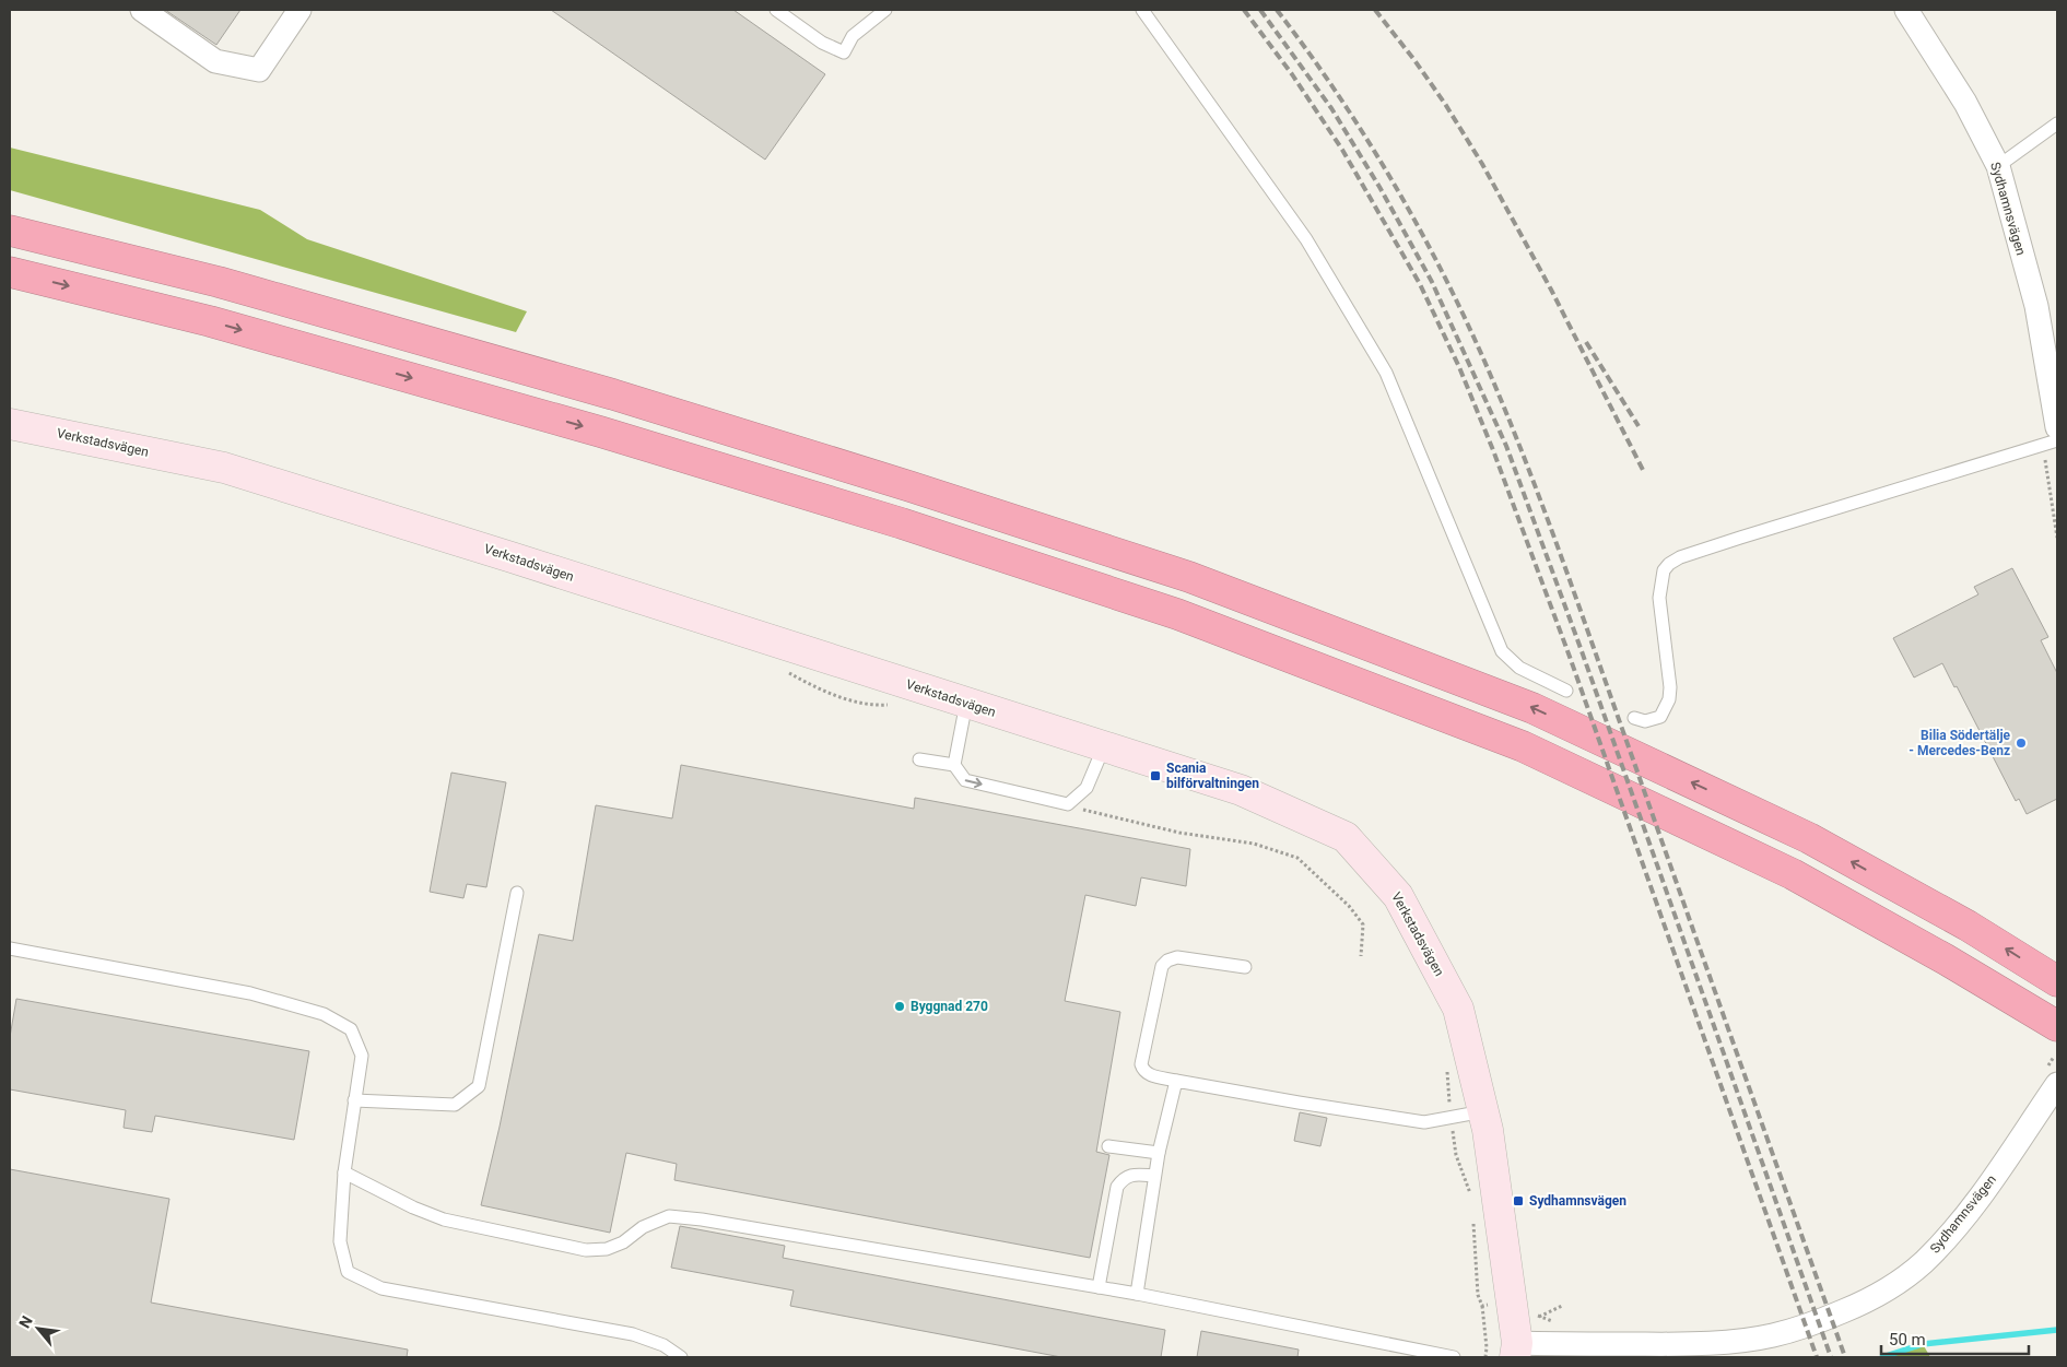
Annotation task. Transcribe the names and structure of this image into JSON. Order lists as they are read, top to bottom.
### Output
{
  "streets": {
    "main road": ["Verkstadsvägen"],
    "street": ["Sydhamnsvägen"]
  },
  "crossings": [
    ["Sydhamnsvägen", "Verkstadsvägen"]
  ],
  "places": {
    "other": ["Bilia Södertälje - Mercedes-Benz", "Byggnad 270"],
    "transit": ["Scania bilförvaltningen", "Sydhamnsvägen"]
  },
  "scale_bar": "50 m",
  "north": "top left"
}
